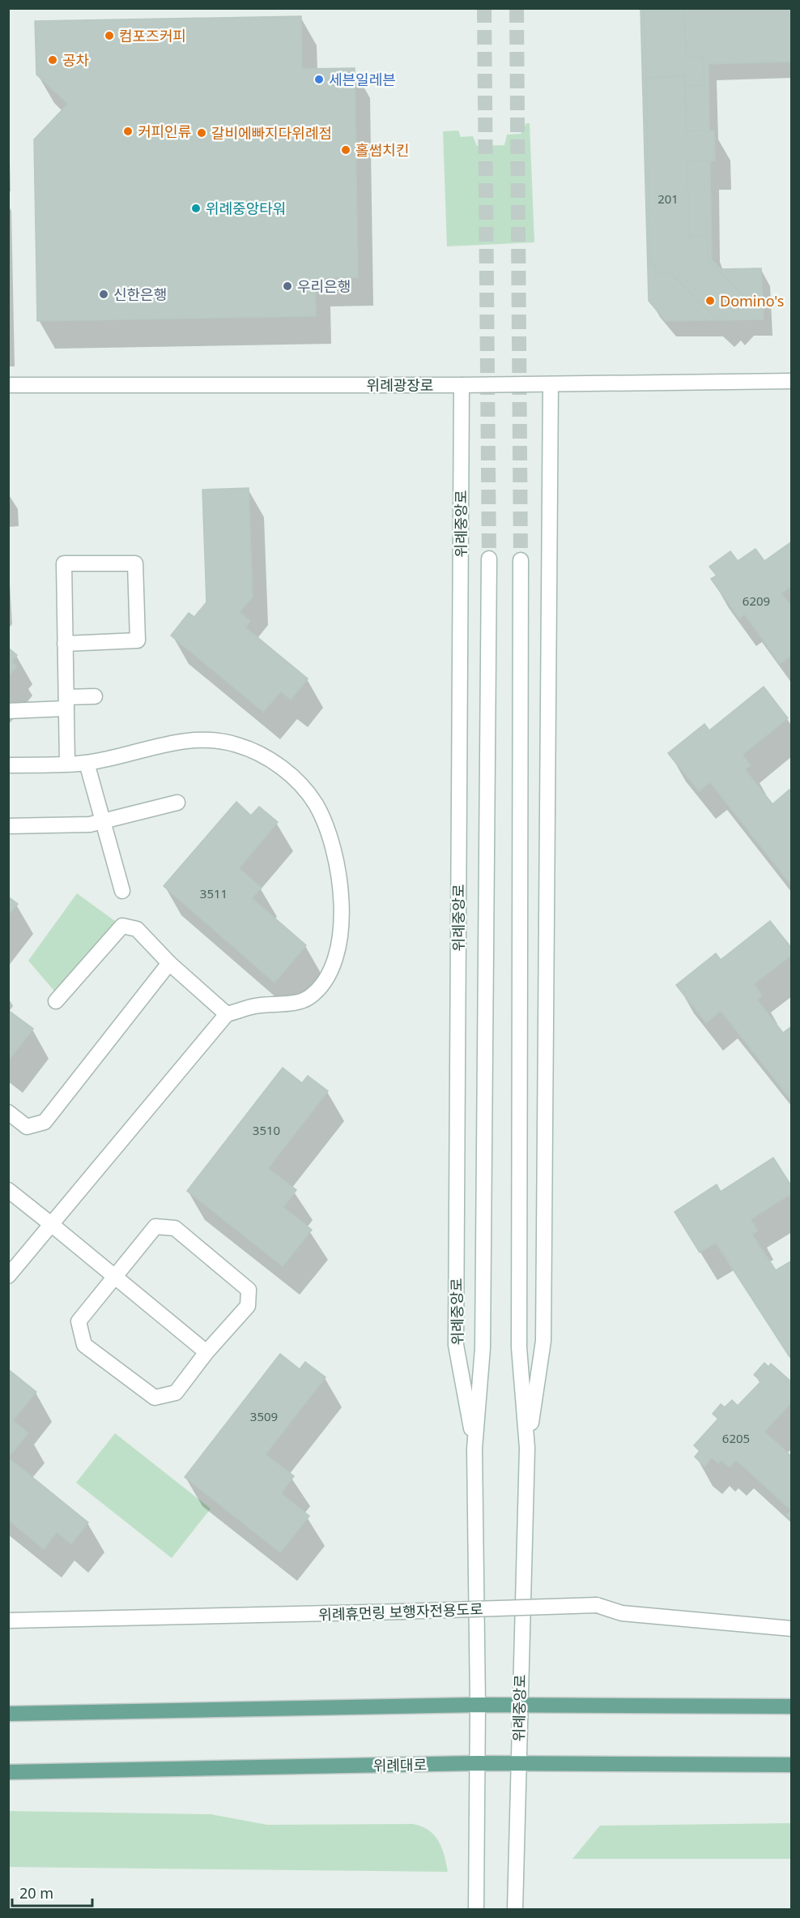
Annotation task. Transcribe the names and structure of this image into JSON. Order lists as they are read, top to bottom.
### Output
{
  "streets": {
    "main road": [
      "위례광장로",
      "위례중앙로",
      "위례휴먼링 보행자전용도로",
      "위례대로"
    ]
  },
  "crossings": [
    ["위례광장로", "위례중앙로"],
    ["위례중앙로", "위례대로"]
  ],
  "places": [
    "컴포즈커피",
    "공차",
    "세븐일레븐",
    "커피인류",
    "갈비에빠지다위례점",
    "홀썸치킨",
    "위례중앙타워",
    "우리은행",
    "신한은행",
    "Domino's"
  ],
  "house_numbers": [
    "201",
    "6209",
    "3511",
    "3510",
    "3509",
    "6205"
  ],
  "scale_bar": "20 m"
}
